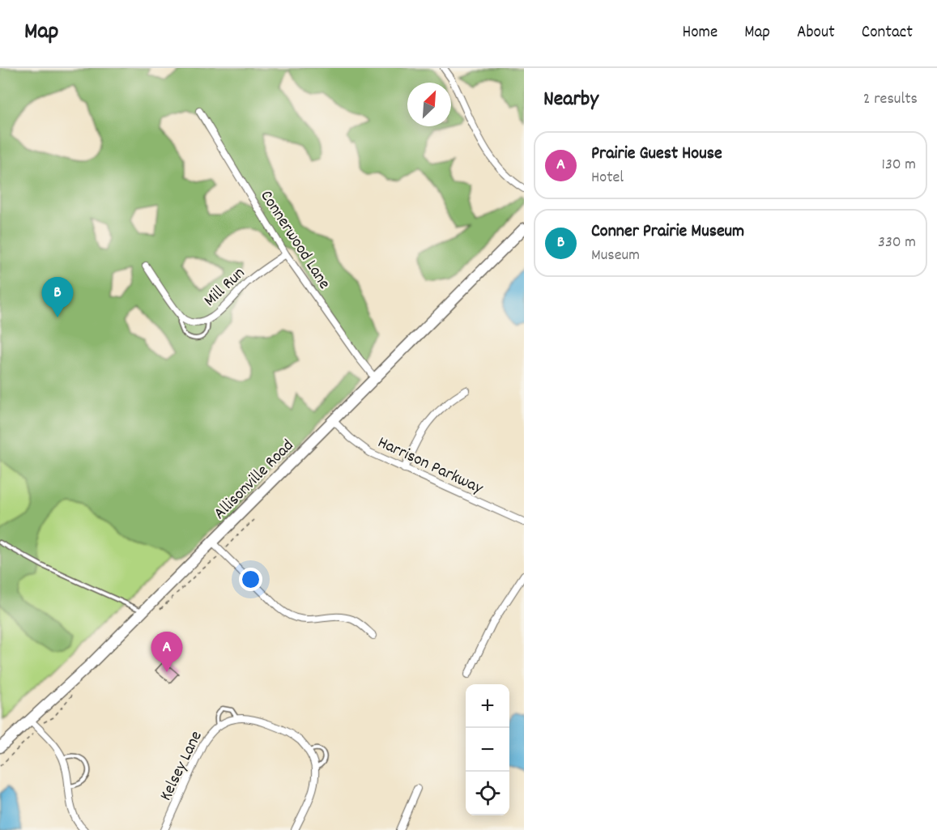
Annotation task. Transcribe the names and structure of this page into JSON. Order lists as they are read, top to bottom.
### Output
{
  "streets": {
    "main road": ["Allisonville Road"],
    "street": [
      "Connerwood Lane",
      "Mill Run",
      "Harrison Parkway",
      "Kelsey Lane"
    ]
  },
  "crossings": [
    ["Connerwood Lane", "Mill Run"],
    ["Connerwood Lane", "Allisonville Road"],
    ["Harrison Parkway", "Allisonville Road"]
  ],
  "north": "top right",
  "page": {
    "header": "Map",
    "nav": [
      "Home",
      "Map",
      "About",
      "Contact"
    ],
    "heading": ["Nearby", "2 results"],
    "list": [
      {
        "mark": "A",
        "name": "Prairie Guest House",
        "note": "Hotel",
        "value": "130 m"
      },
      {
        "mark": "B",
        "name": "Conner Prairie Museum",
        "note": "Museum",
        "value": "330 m"
      }
    ],
    "pins": ["B", "A"],
    "map_buttons": ["+", "−"]
  }
}
